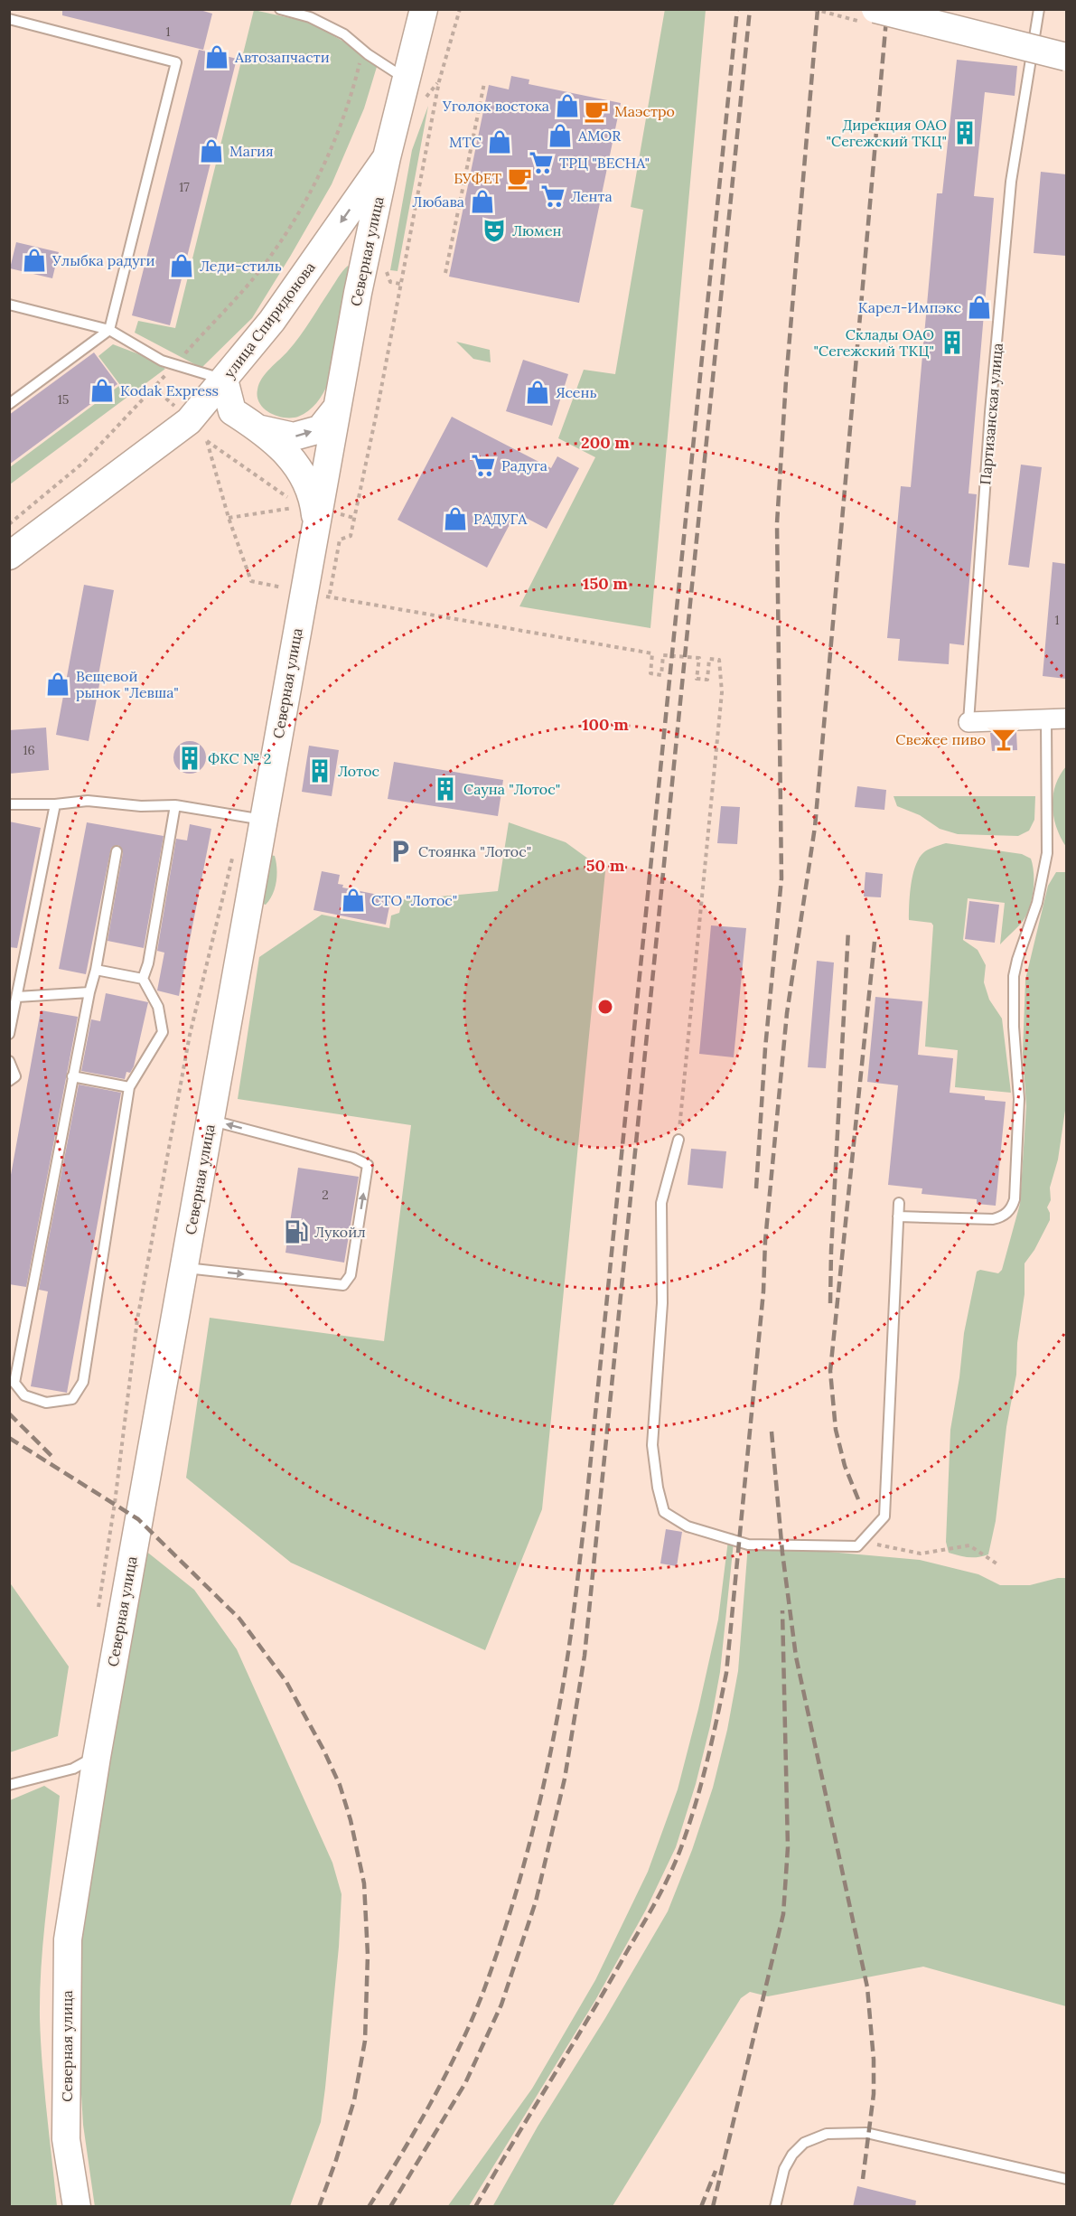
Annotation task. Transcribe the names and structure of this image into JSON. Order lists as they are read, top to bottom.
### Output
{
  "streets": {
    "street": ["Северная улица", "улица Спиридонова", "Партизанская улица"]
  },
  "crossings": [
    ["Северная улица", "улица Спиридонова"]
  ],
  "one_way": ["улица Спиридонова"],
  "places": {
    "shop": [
      "Автозапчасти",
      "Уголок востока",
      "AMOR",
      "МТС",
      "Магия",
      "Любава",
      "Улыбка радуги",
      "Леди-стиль",
      "Карел-Импэкс",
      "Kodak Express",
      "Ясень",
      "РАДУГА",
      "Вещевой рынок \"Левша\"",
      "СТО \"Лотос\""
    ],
    "cafe": ["Маэстро", "БУФЕТ"],
    "building": [
      "Дирекция ОАО \"Сегежский ТКЦ\"",
      "Склады ОАО \"Сегежский ТКЦ\"",
      "ФКС № 2",
      "Лотос",
      "Сауна \"Лотос\""
    ],
    "supermarket": ["ТРЦ \"ВЕСНА\"", "Лента", "Радуга"],
    "theatre": ["Люмен"],
    "bar": ["Свежее пиво"],
    "parking": ["Стоянка \"Лотос\""],
    "fuel station": ["Лукойл"]
  },
  "house_numbers": [
    "1",
    "17",
    "15",
    "1",
    "16",
    "2"
  ],
  "rings": [
    "200 m",
    "150 m",
    "100 m",
    "50 m"
  ]
}
